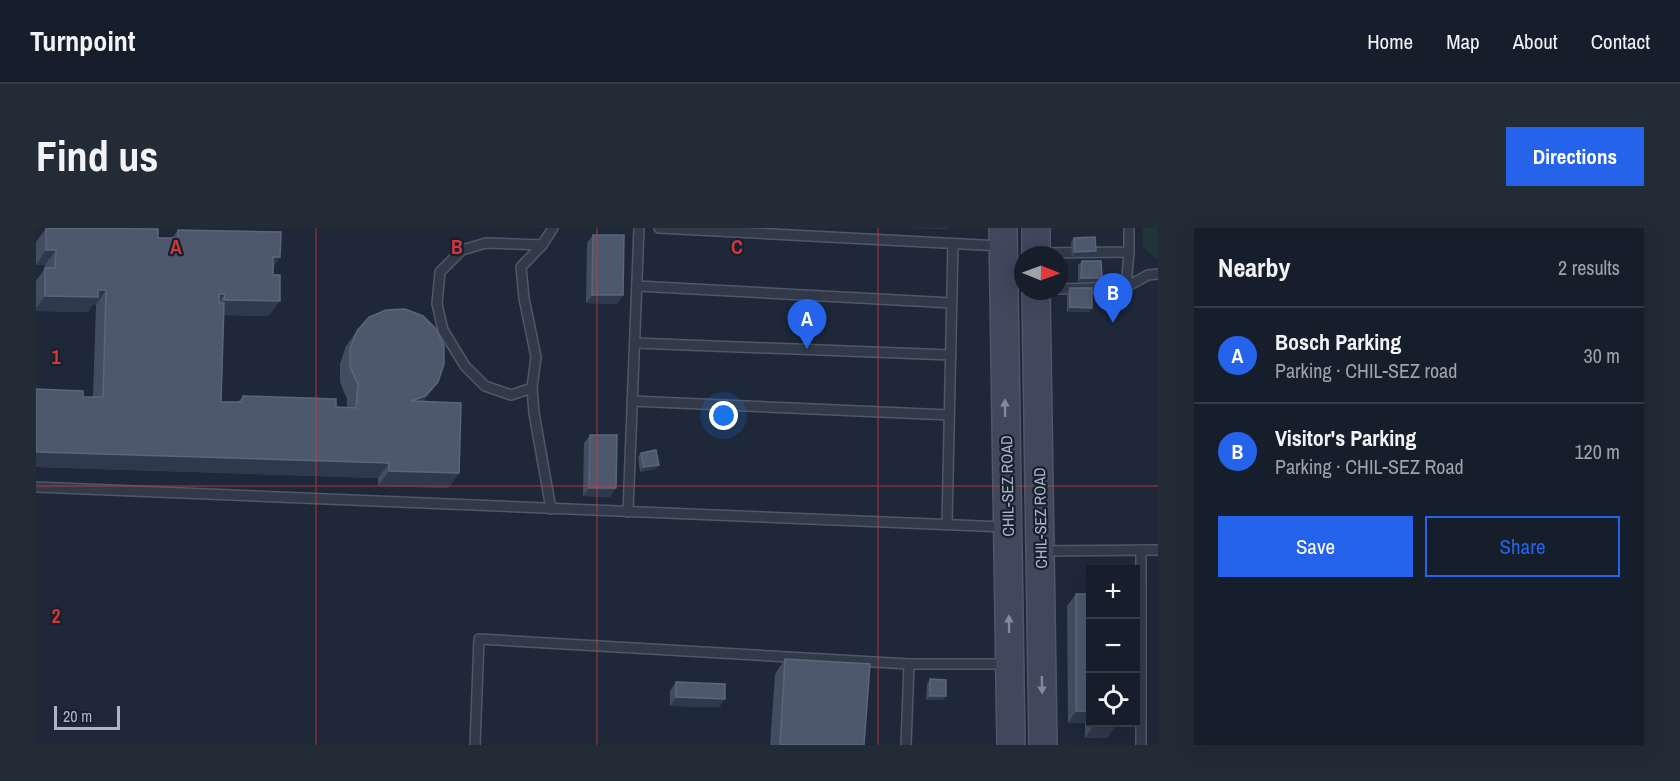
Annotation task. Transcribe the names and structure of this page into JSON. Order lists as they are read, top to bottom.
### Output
{
  "streets": {
    "street": ["CHIL-SEZ ROAD"]
  },
  "scale_bar": "20 m",
  "north": "right",
  "page": {
    "header": "Turnpoint",
    "nav": [
      "Home",
      "Map",
      "About",
      "Contact"
    ],
    "buttons": [
      "Directions",
      ["Save", "Share"]
    ],
    "title": "Find us",
    "heading": ["Nearby", "2 results"],
    "pins": ["B", "A"],
    "list": [
      {
        "mark": "A",
        "name": "Bosch Parking",
        "note": "Parking · CHIL-SEZ road",
        "value": "30 m"
      },
      {
        "mark": "B",
        "name": "Visitor's Parking",
        "note": "Parking · CHIL-SEZ Road",
        "value": "120 m"
      }
    ],
    "map_buttons": ["+", "−"],
    "scale": "20 m"
  },
  "grid": {
    "columns": ["A", "B", "C"],
    "rows": ["1", "2"]
  }
}
